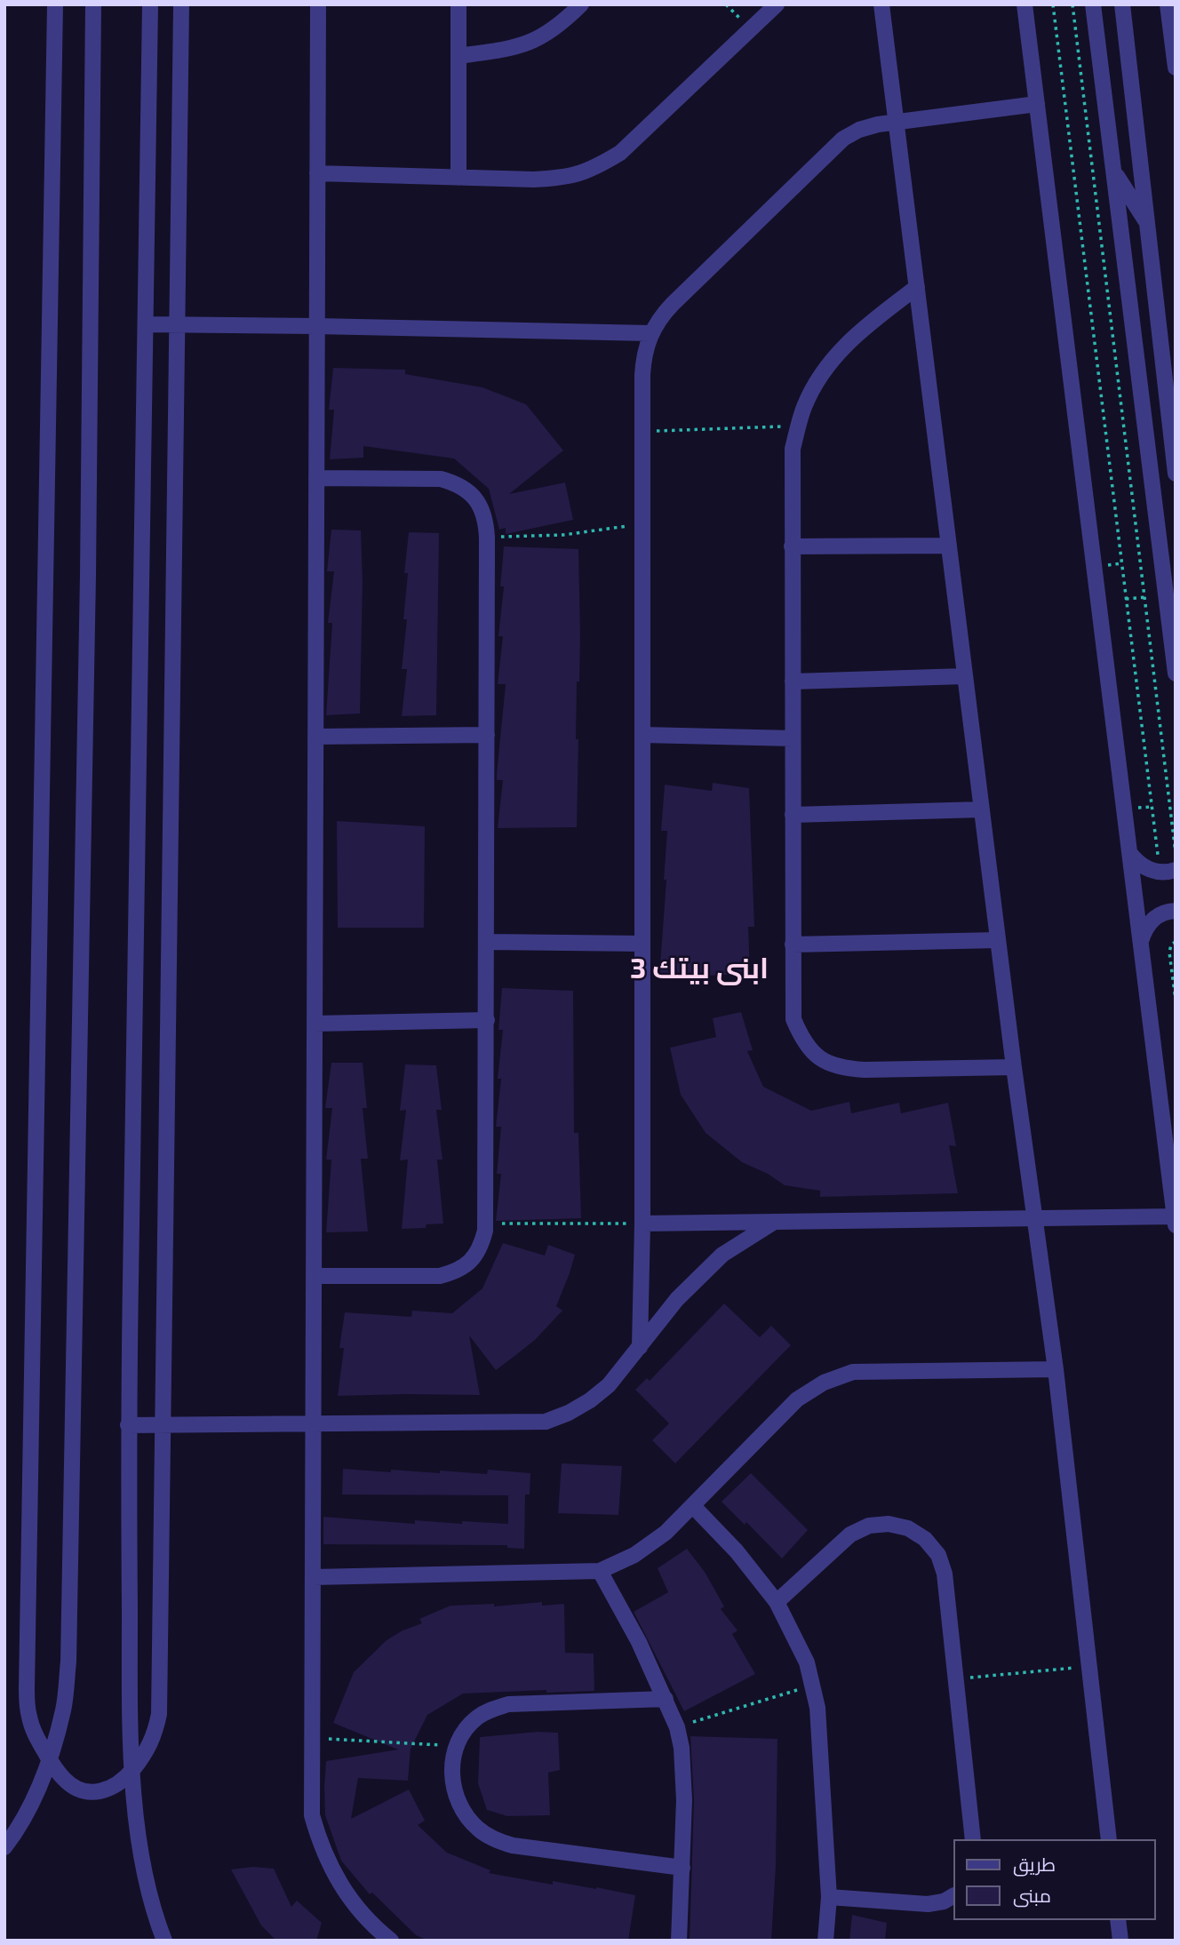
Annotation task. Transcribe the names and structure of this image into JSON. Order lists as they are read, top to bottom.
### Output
{
  "districts": ["ابنى بيتك 3"],
  "legend": ["طريق", "مبنى"]
}
